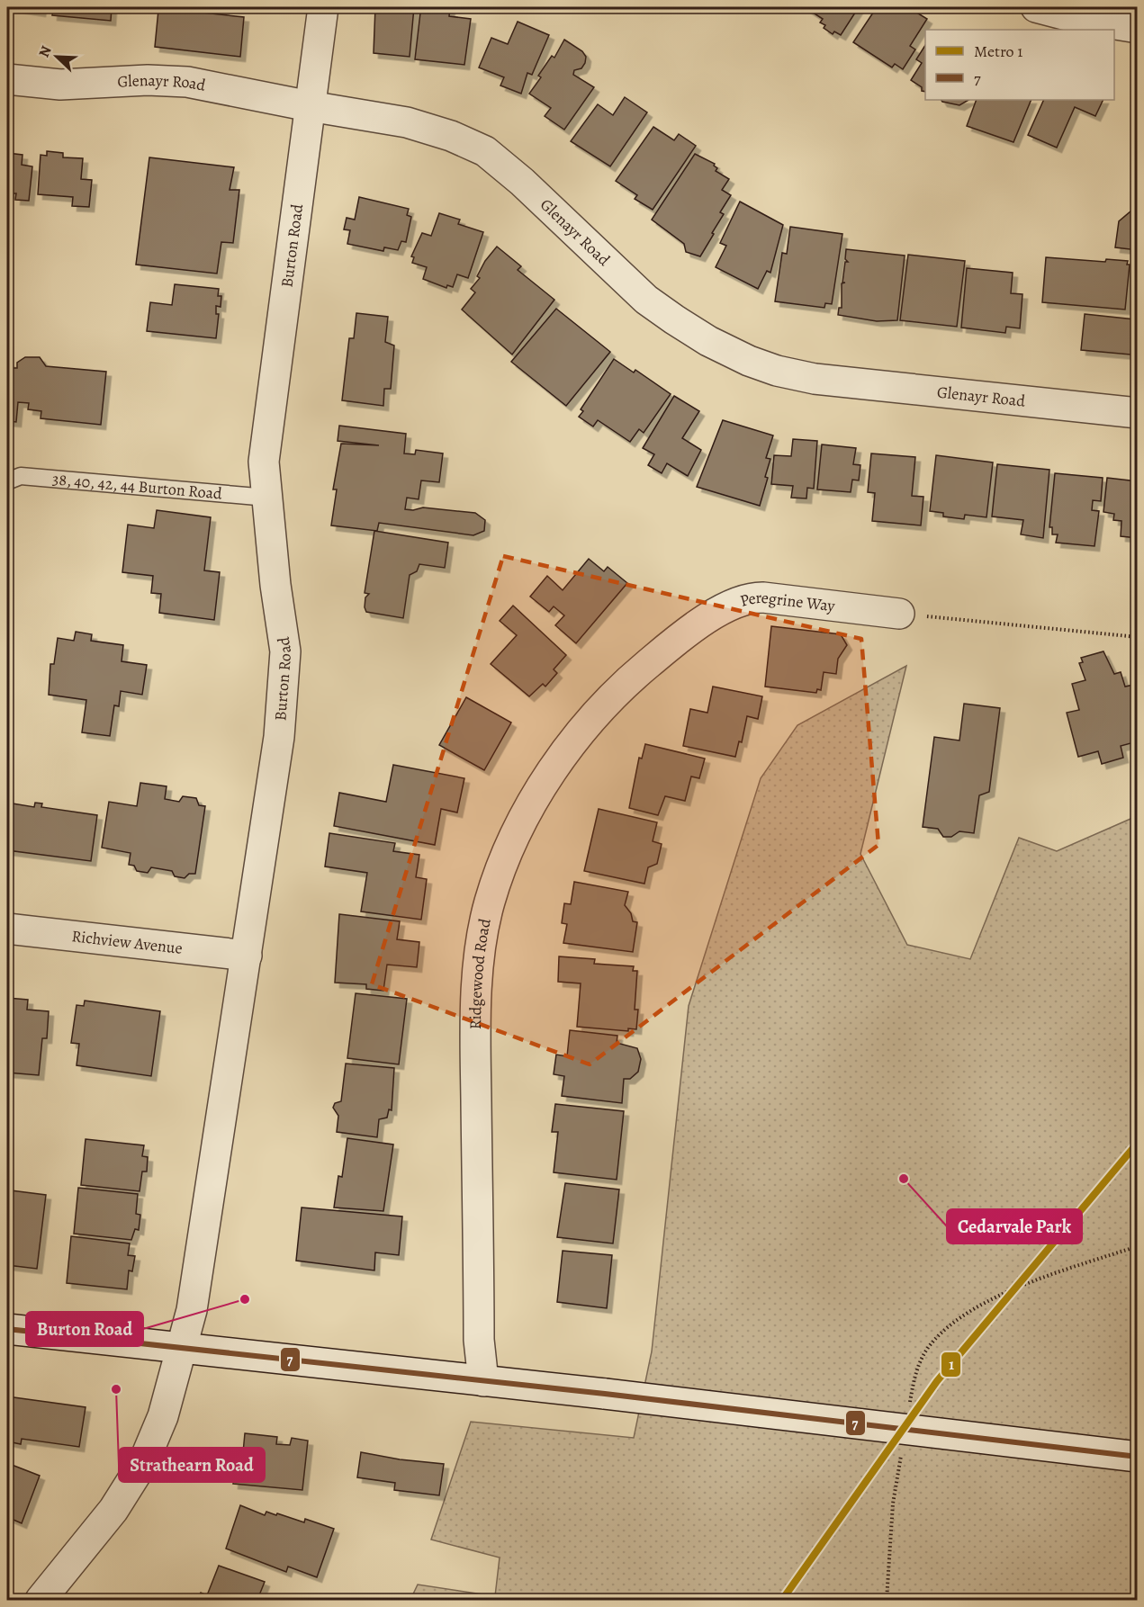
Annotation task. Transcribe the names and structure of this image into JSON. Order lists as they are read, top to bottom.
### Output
{
  "streets": {
    "street": [
      "Glenayr Road",
      "Burton Road",
      "Peregrine Way",
      "Richview Avenue",
      "Ridgewood Road"
    ],
    "lane": ["38, 40, 42, 44 Burton Road"]
  },
  "crossings": [
    ["Glenayr Road", "Burton Road"],
    ["Burton Road", "38, 40, 42, 44 Burton Road"],
    ["Burton Road", "Richview Avenue"],
    ["Peregrine Way", "Ridgewood Road"]
  ],
  "places": ["Cedarvale Park", "Burton Road", "Strathearn Road"],
  "lines": ["metro line 1", "transit line 7"],
  "legend": ["Metro 1", "7"],
  "north": "top left"
}
